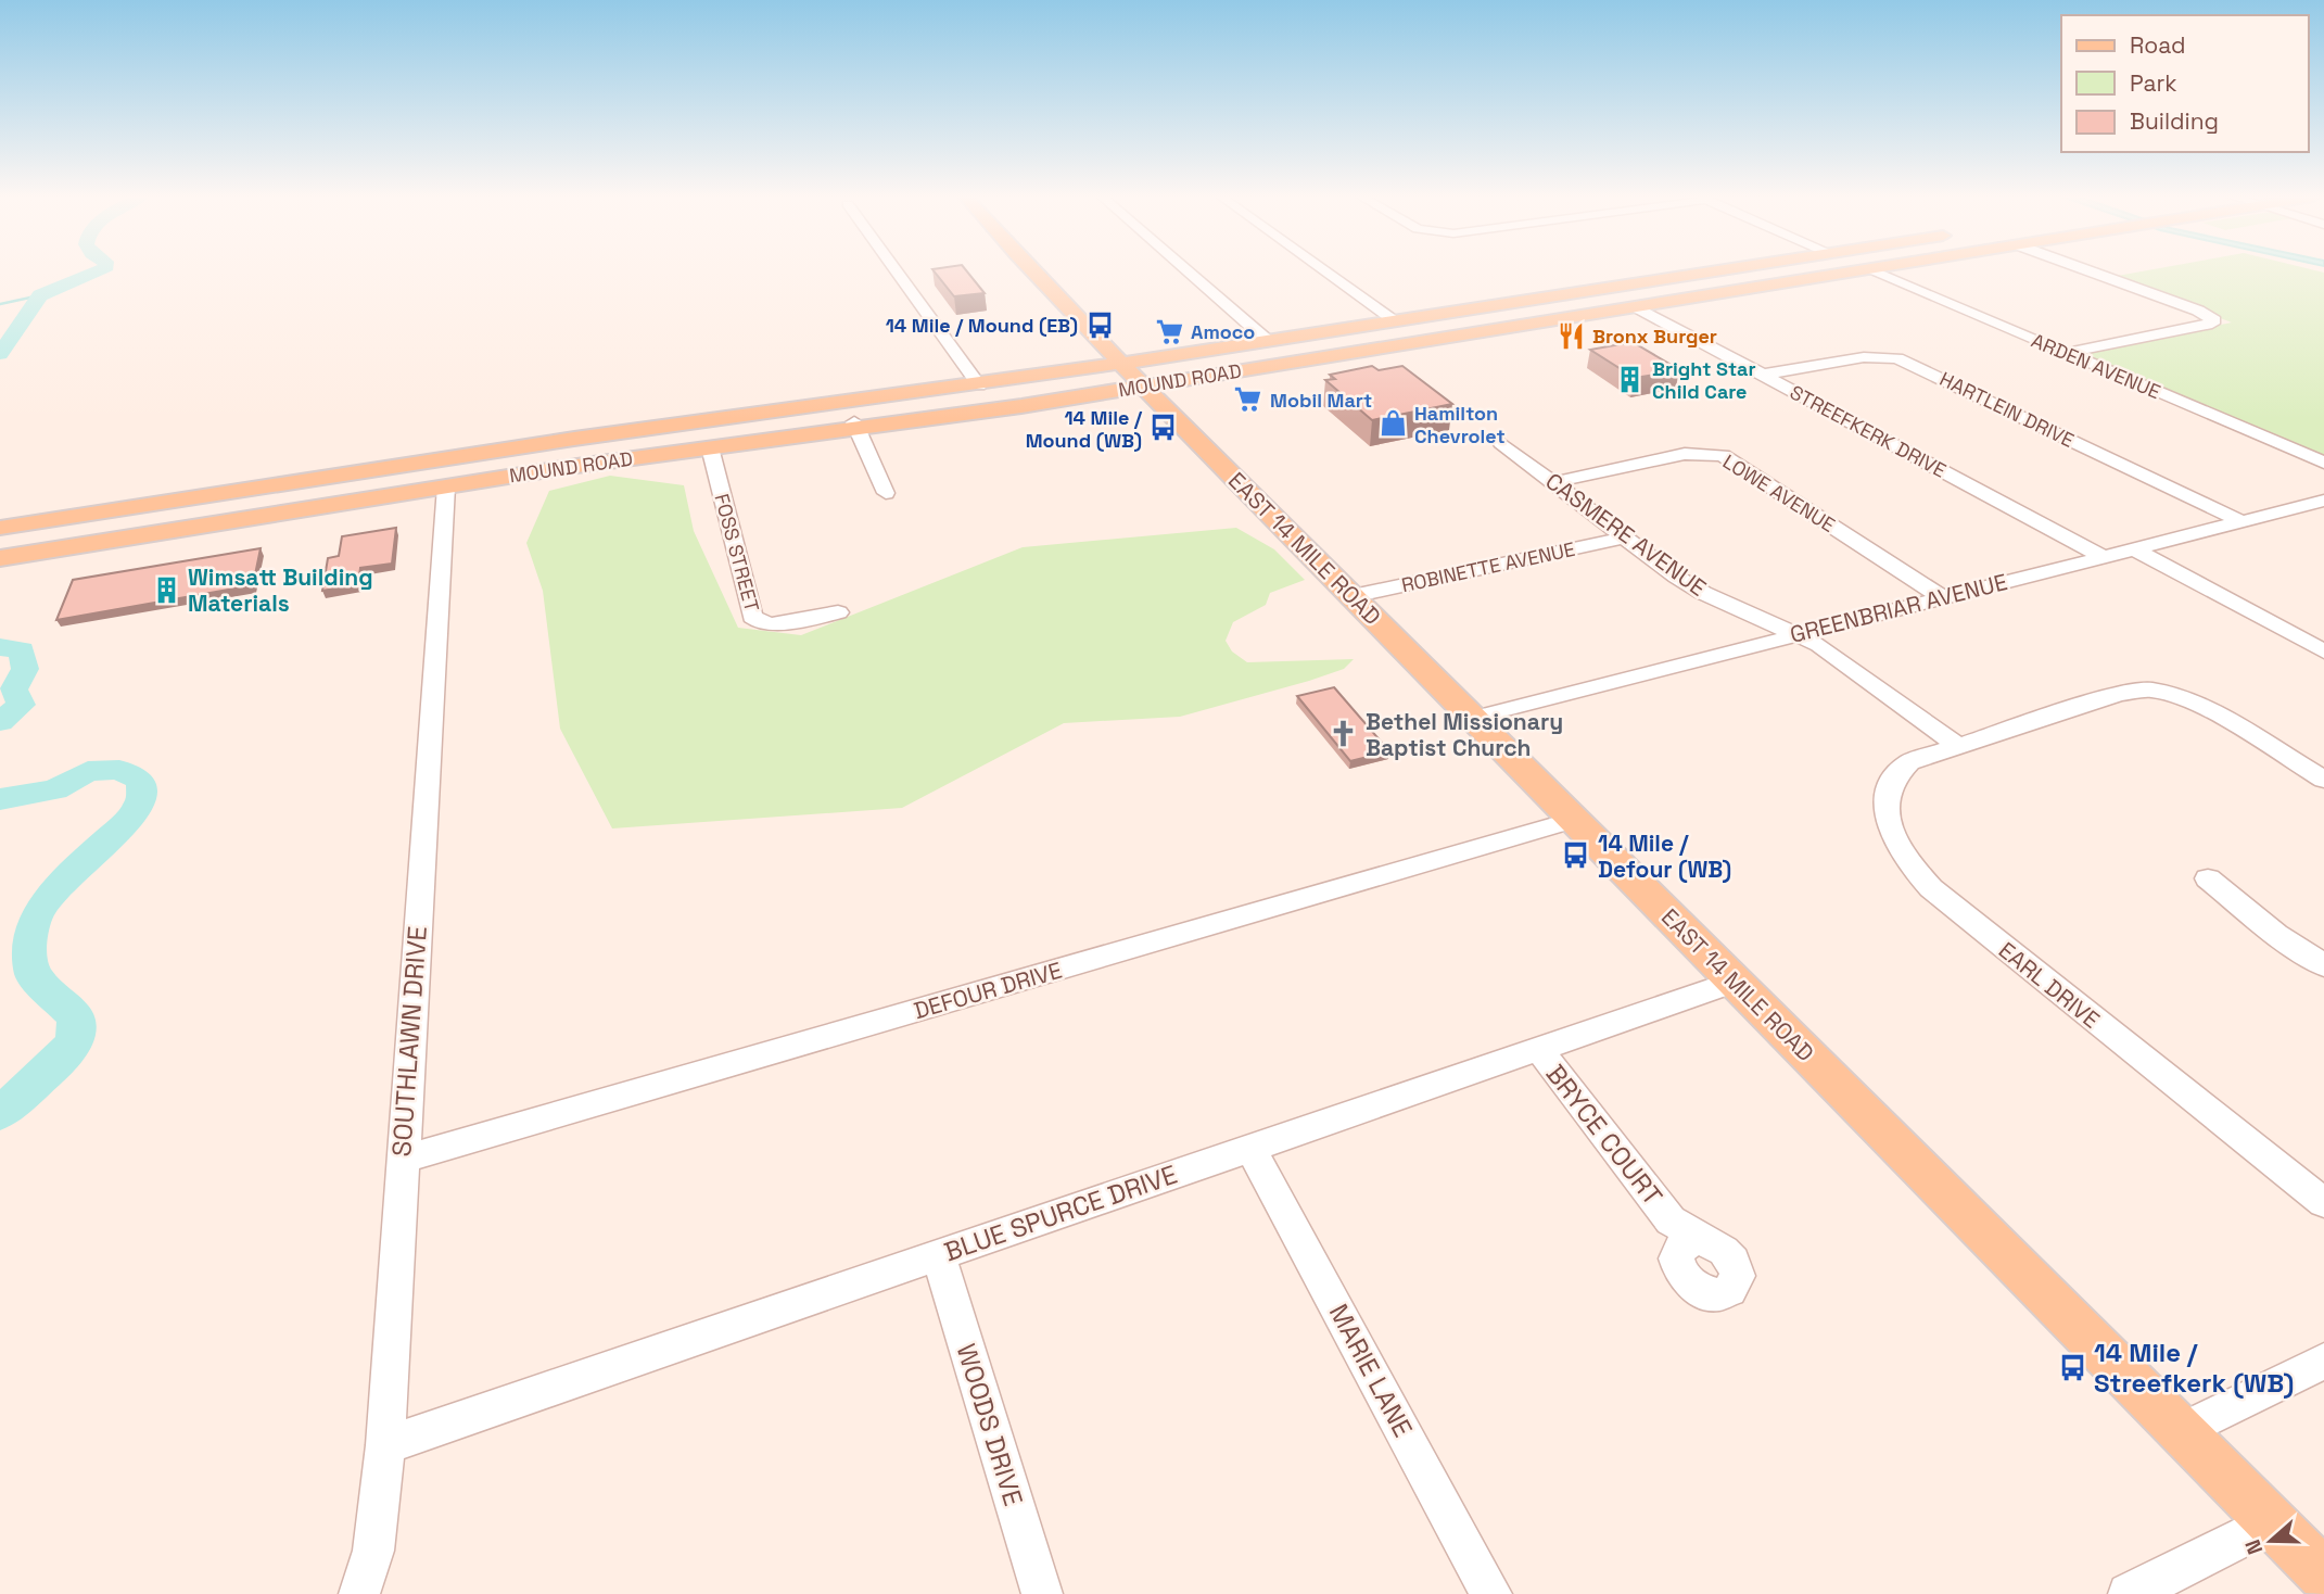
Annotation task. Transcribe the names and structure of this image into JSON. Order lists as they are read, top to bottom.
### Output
{
  "streets": {
    "main road": ["MOUND ROAD", "EAST 14 MILE ROAD"],
    "street": [
      "ARDEN AVENUE",
      "HARTLEIN DRIVE",
      "STREEFKERK DRIVE",
      "LOWE AVENUE",
      "CASMERE AVENUE",
      "FOSS STREET",
      "ROBINETTE AVENUE",
      "GREENBRIAR AVENUE",
      "EARL DRIVE",
      "DEFOUR DRIVE",
      "SOUTHLAWN DRIVE",
      "BRYCE COURT",
      "BLUE SPURCE DRIVE",
      "MARIE LANE",
      "WOODS DRIVE"
    ]
  },
  "crossings": [
    ["MOUND ROAD", "STREEFKERK DRIVE"],
    ["MOUND ROAD", "EAST 14 MILE ROAD"],
    ["MOUND ROAD", "FOSS STREET"],
    ["MOUND ROAD", "SOUTHLAWN DRIVE"],
    ["HARTLEIN DRIVE", "STREEFKERK DRIVE"],
    ["HARTLEIN DRIVE", "GREENBRIAR AVENUE"],
    ["STREEFKERK DRIVE", "GREENBRIAR AVENUE"],
    ["LOWE AVENUE", "CASMERE AVENUE"],
    ["LOWE AVENUE", "GREENBRIAR AVENUE"],
    ["CASMERE AVENUE", "ROBINETTE AVENUE"],
    ["CASMERE AVENUE", "GREENBRIAR AVENUE"],
    ["CASMERE AVENUE", "EARL DRIVE"],
    ["EAST 14 MILE ROAD", "ROBINETTE AVENUE"],
    ["EAST 14 MILE ROAD", "GREENBRIAR AVENUE"],
    ["EAST 14 MILE ROAD", "DEFOUR DRIVE"],
    ["EAST 14 MILE ROAD", "BLUE SPURCE DRIVE"],
    ["DEFOUR DRIVE", "SOUTHLAWN DRIVE"],
    ["SOUTHLAWN DRIVE", "BLUE SPURCE DRIVE"],
    ["BRYCE COURT", "BLUE SPURCE DRIVE"],
    ["BLUE SPURCE DRIVE", "MARIE LANE"],
    ["BLUE SPURCE DRIVE", "WOODS DRIVE"]
  ],
  "places": {
    "bus stop": [
      "14 Mile / Mound (EB)",
      "14 Mile / Mound (WB)",
      "14 Mile / Defour (WB)",
      "14 Mile / Streefkerk (WB)"
    ],
    "supermarket": ["Amoco", "Mobil Mart"],
    "restaurant": ["Bronx Burger"],
    "building": ["Bright Star Child Care", "Wimsatt Building Materials"],
    "shop": ["Hamilton Chevrolet"],
    "church": ["Bethel Missionary Baptist Church"]
  },
  "legend": ["Road", "Park", "Building"],
  "north": "left"
}
